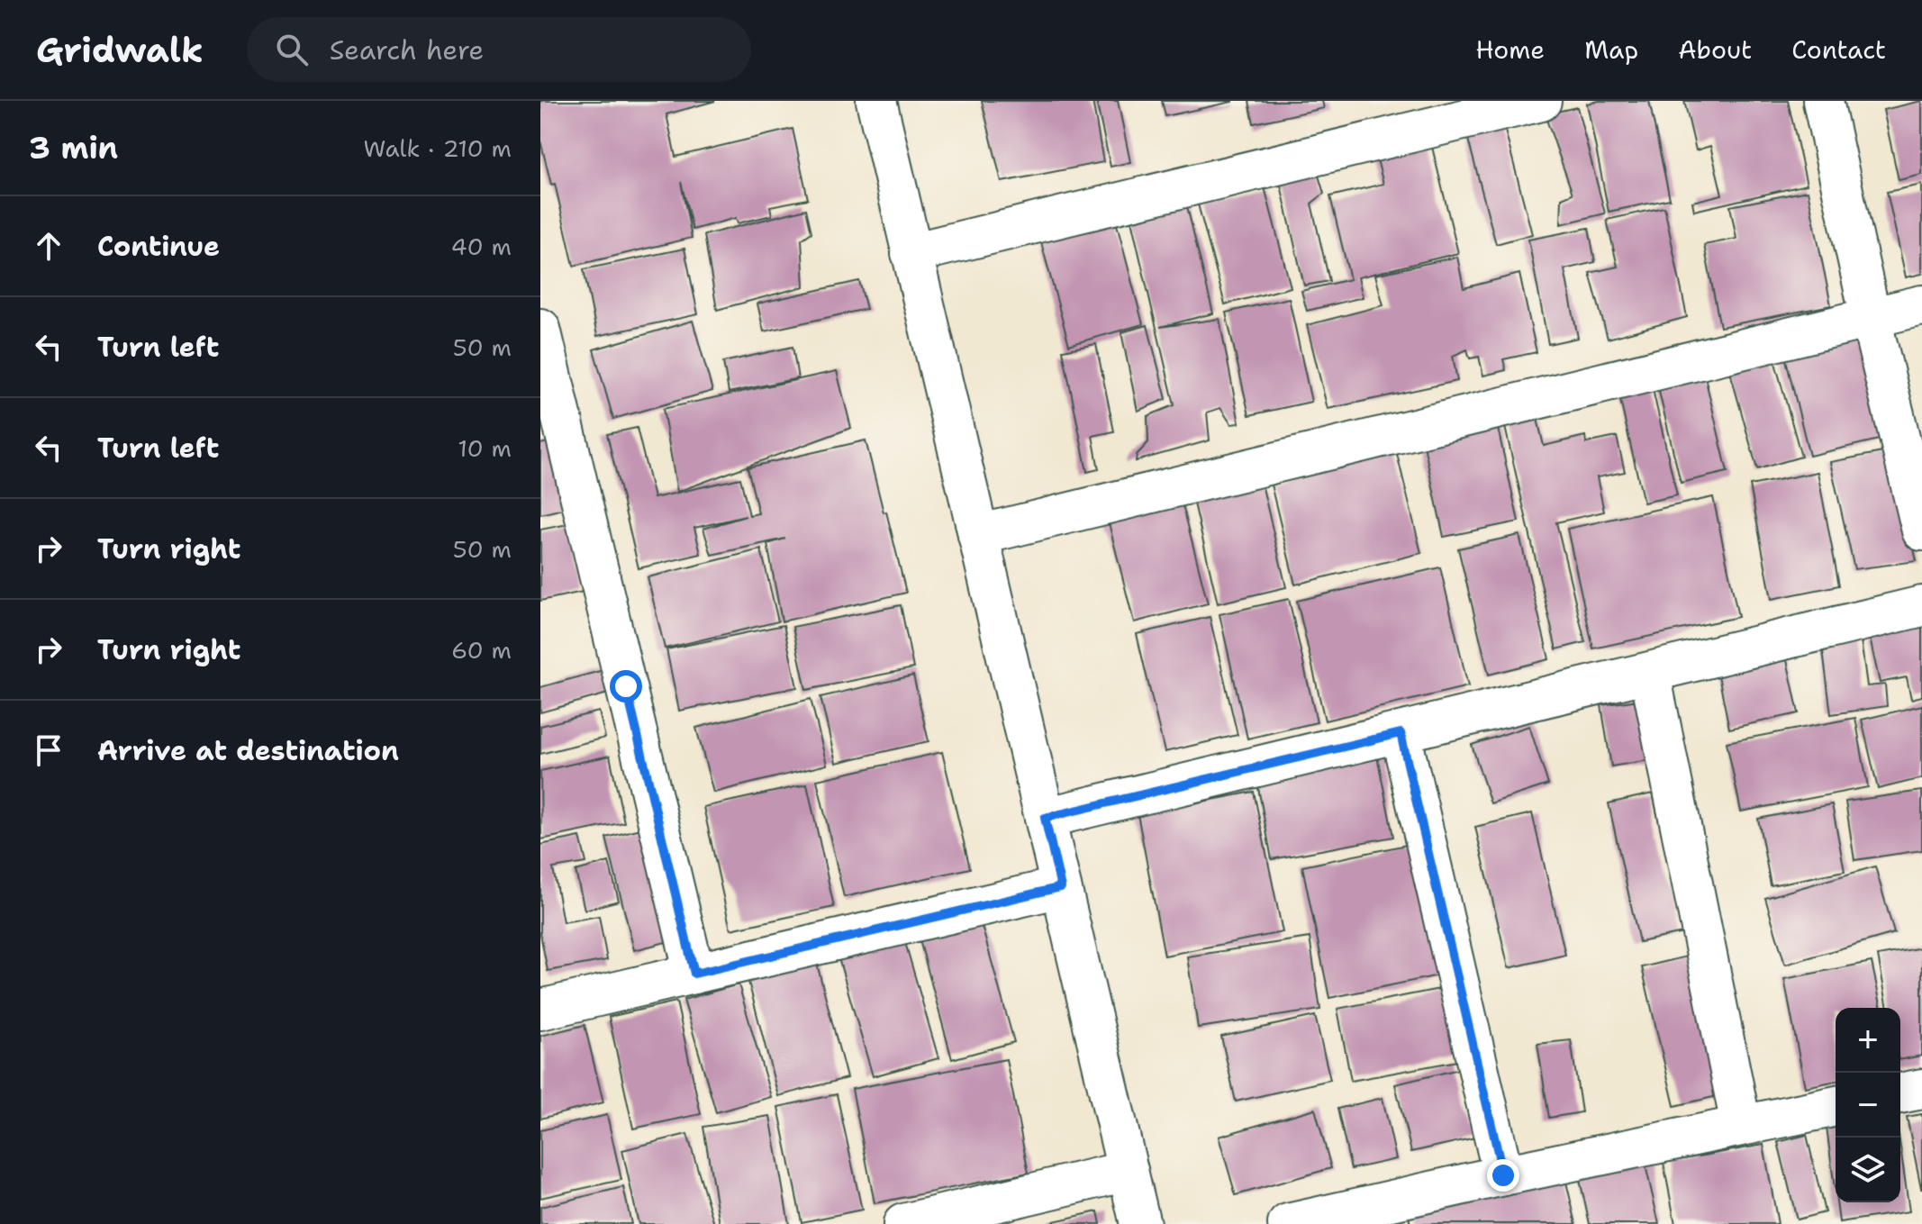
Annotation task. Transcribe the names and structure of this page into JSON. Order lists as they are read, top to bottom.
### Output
{
  "page": {
    "header": "Gridwalk",
    "search": "Search here",
    "nav": [
      "Home",
      "Map",
      "About",
      "Contact"
    ],
    "heading": ["3 min", "Walk · 210 m"],
    "list": [
      ["Continue", "40 m"],
      ["Turn left", "50 m"],
      ["Turn left", "10 m"],
      ["Turn right", "50 m"],
      ["Turn right", "60 m"],
      "Arrive at destination"
    ],
    "map_buttons": ["+", "−"]
  }
}
